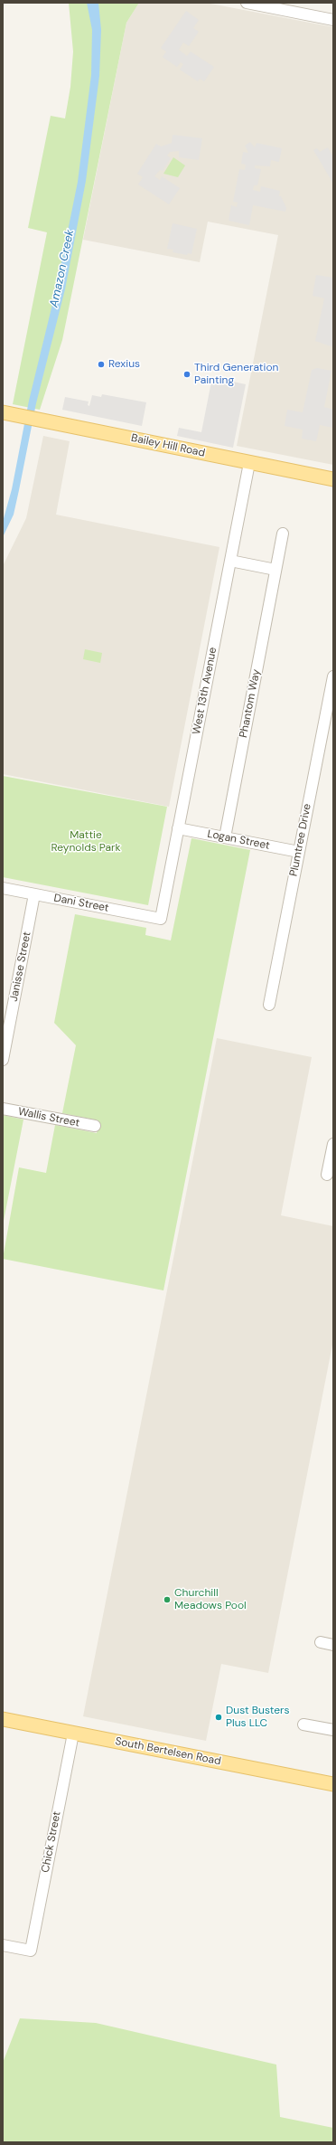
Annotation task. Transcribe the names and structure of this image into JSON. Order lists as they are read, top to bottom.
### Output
{
  "streets": {
    "main road": ["Bailey Hill Road", "South Bertelsen Road"],
    "street": [
      "West 13th Avenue",
      "Phantom Way",
      "Logan Street",
      "Plumtree Drive",
      "Dani Street",
      "Janisse Street",
      "Wallis Street",
      "Chick Street"
    ]
  },
  "crossings": [
    ["Bailey Hill Road", "West 13th Avenue"],
    ["West 13th Avenue", "Logan Street"],
    ["West 13th Avenue", "Dani Street"],
    ["Phantom Way", "Logan Street"],
    ["Logan Street", "Plumtree Drive"],
    ["Dani Street", "Janisse Street"],
    ["South Bertelsen Road", "Chick Street"]
  ],
  "water": ["Amazon Creek"],
  "parks": ["Mattie Reynolds Park"],
  "places": [
    "Rexius",
    "Third Generation Painting",
    "Churchill Meadows Pool",
    "Dust Busters Plus LLC"
  ]
}
